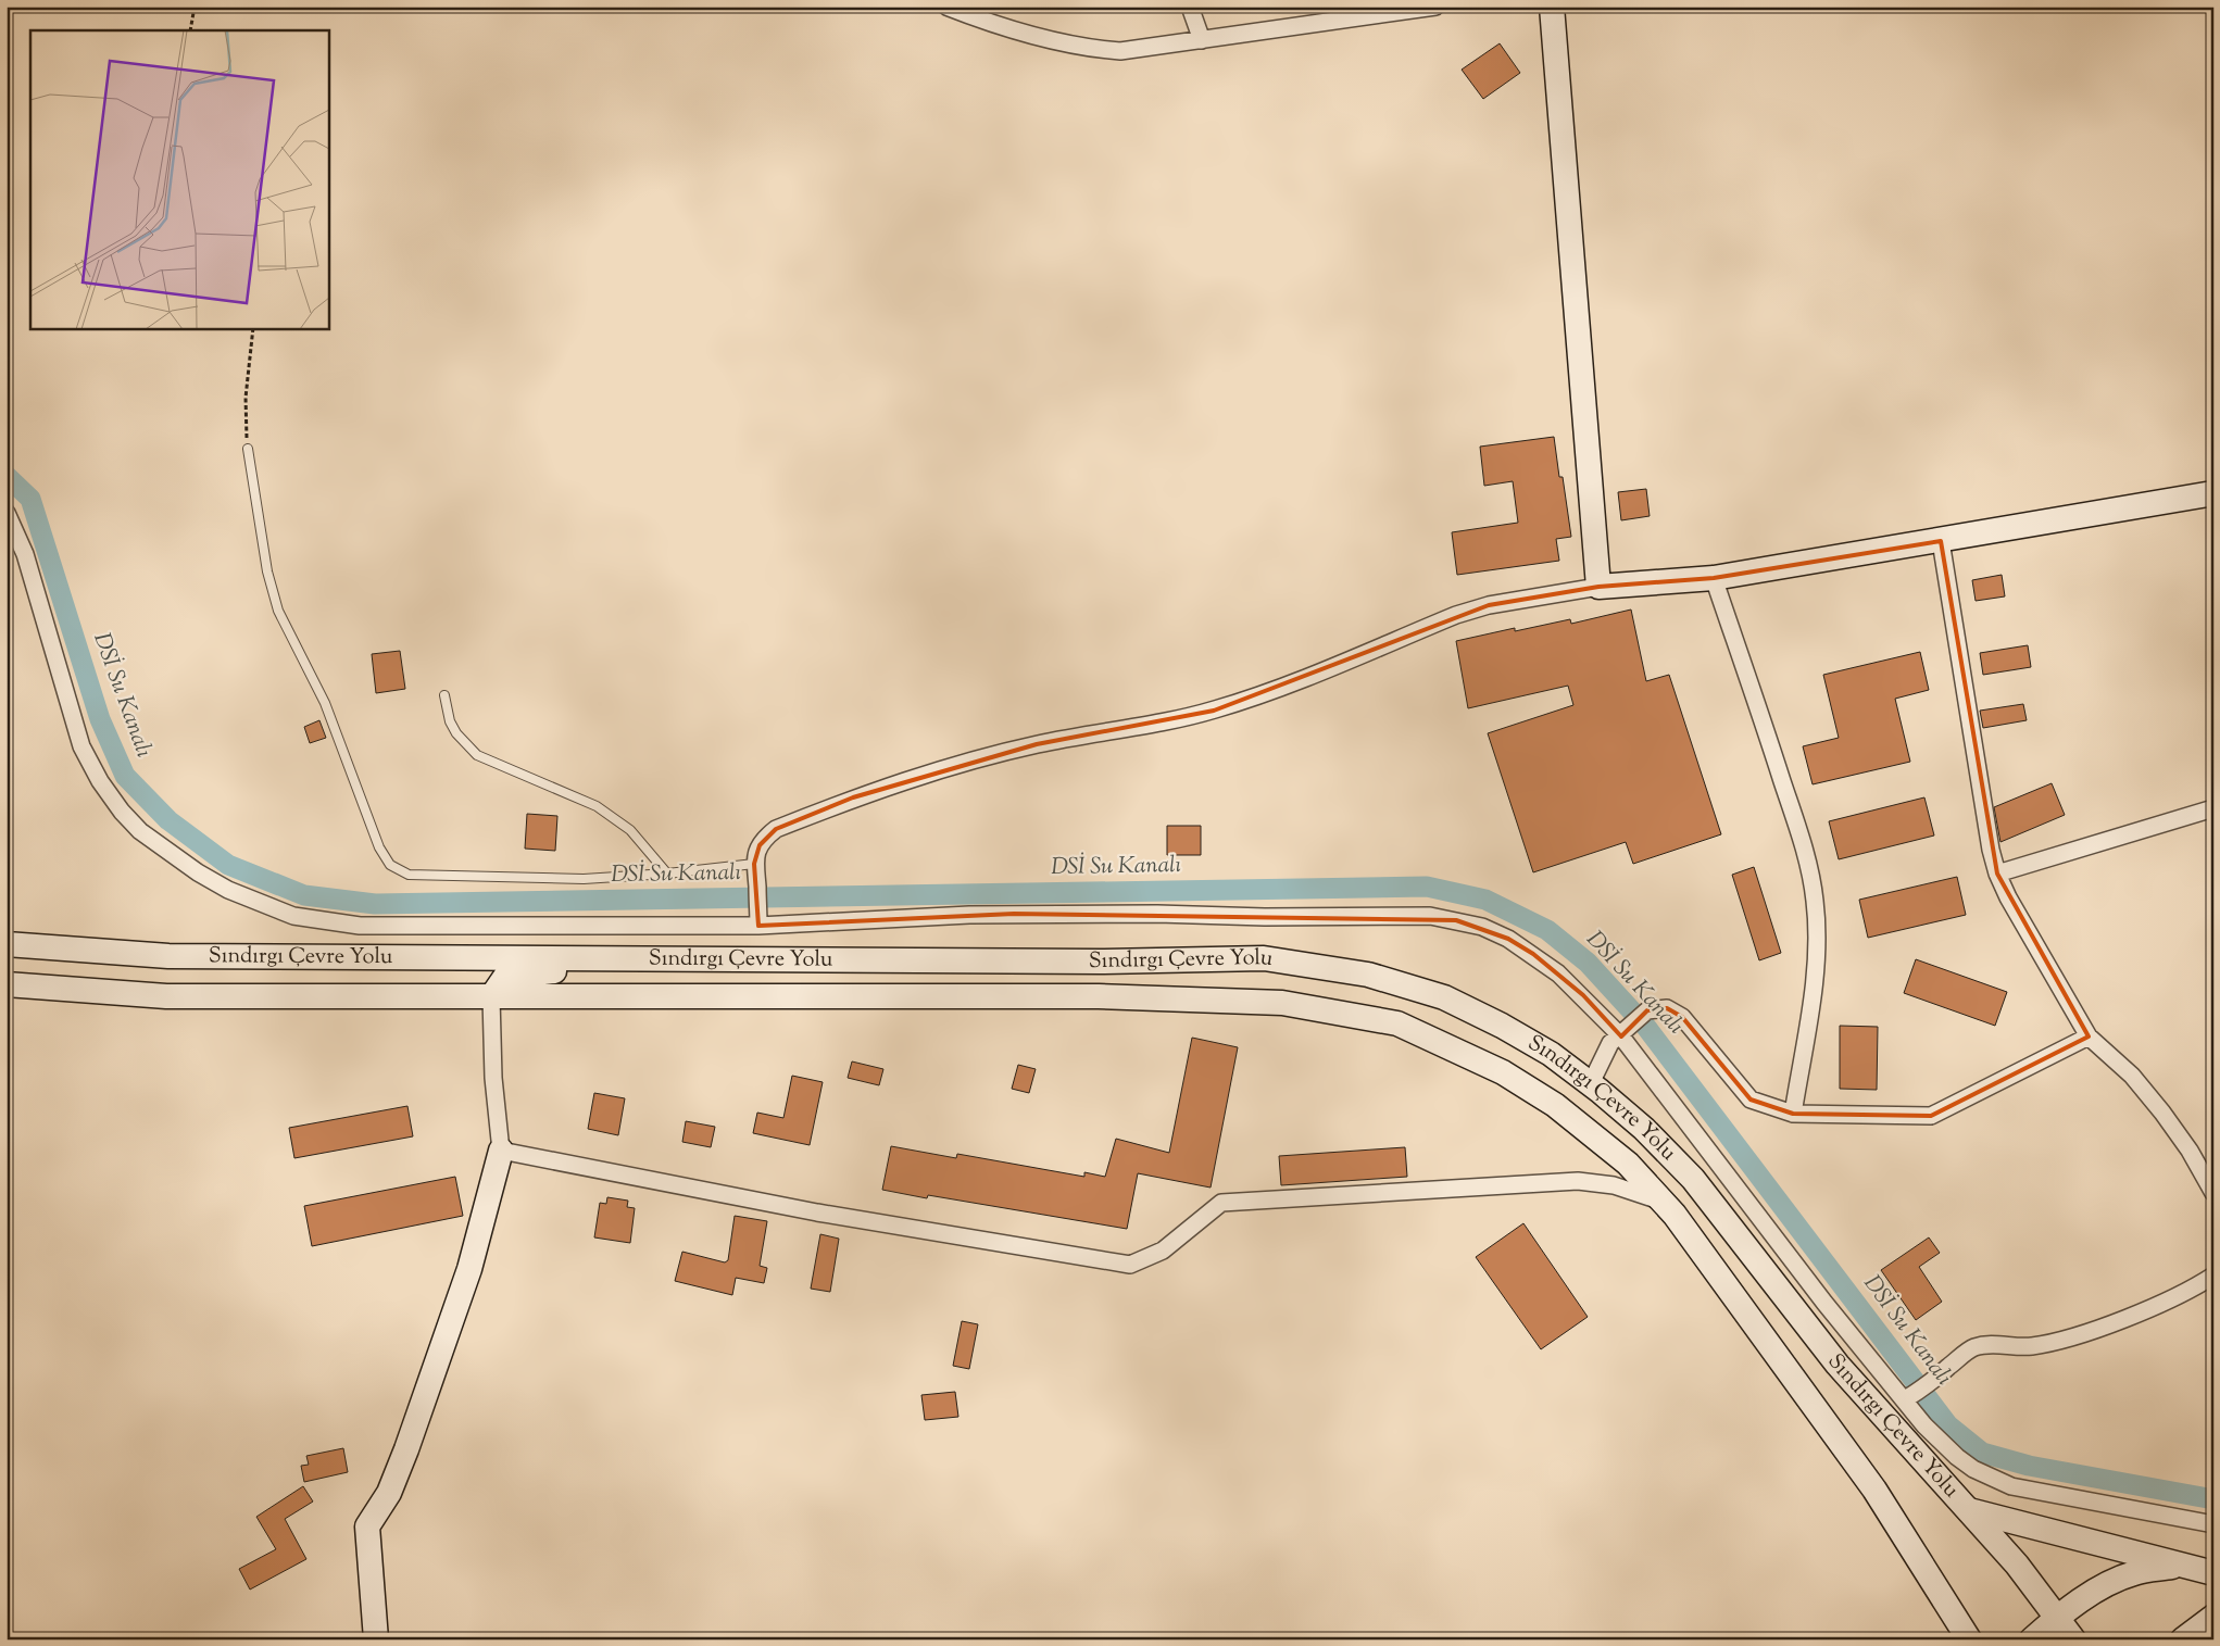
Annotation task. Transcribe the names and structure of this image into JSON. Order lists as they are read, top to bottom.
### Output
{
  "streets": {
    "main road": ["Sındırgı Çevre Yolu"]
  },
  "water": ["DSİ Su Kanalı"]
}
